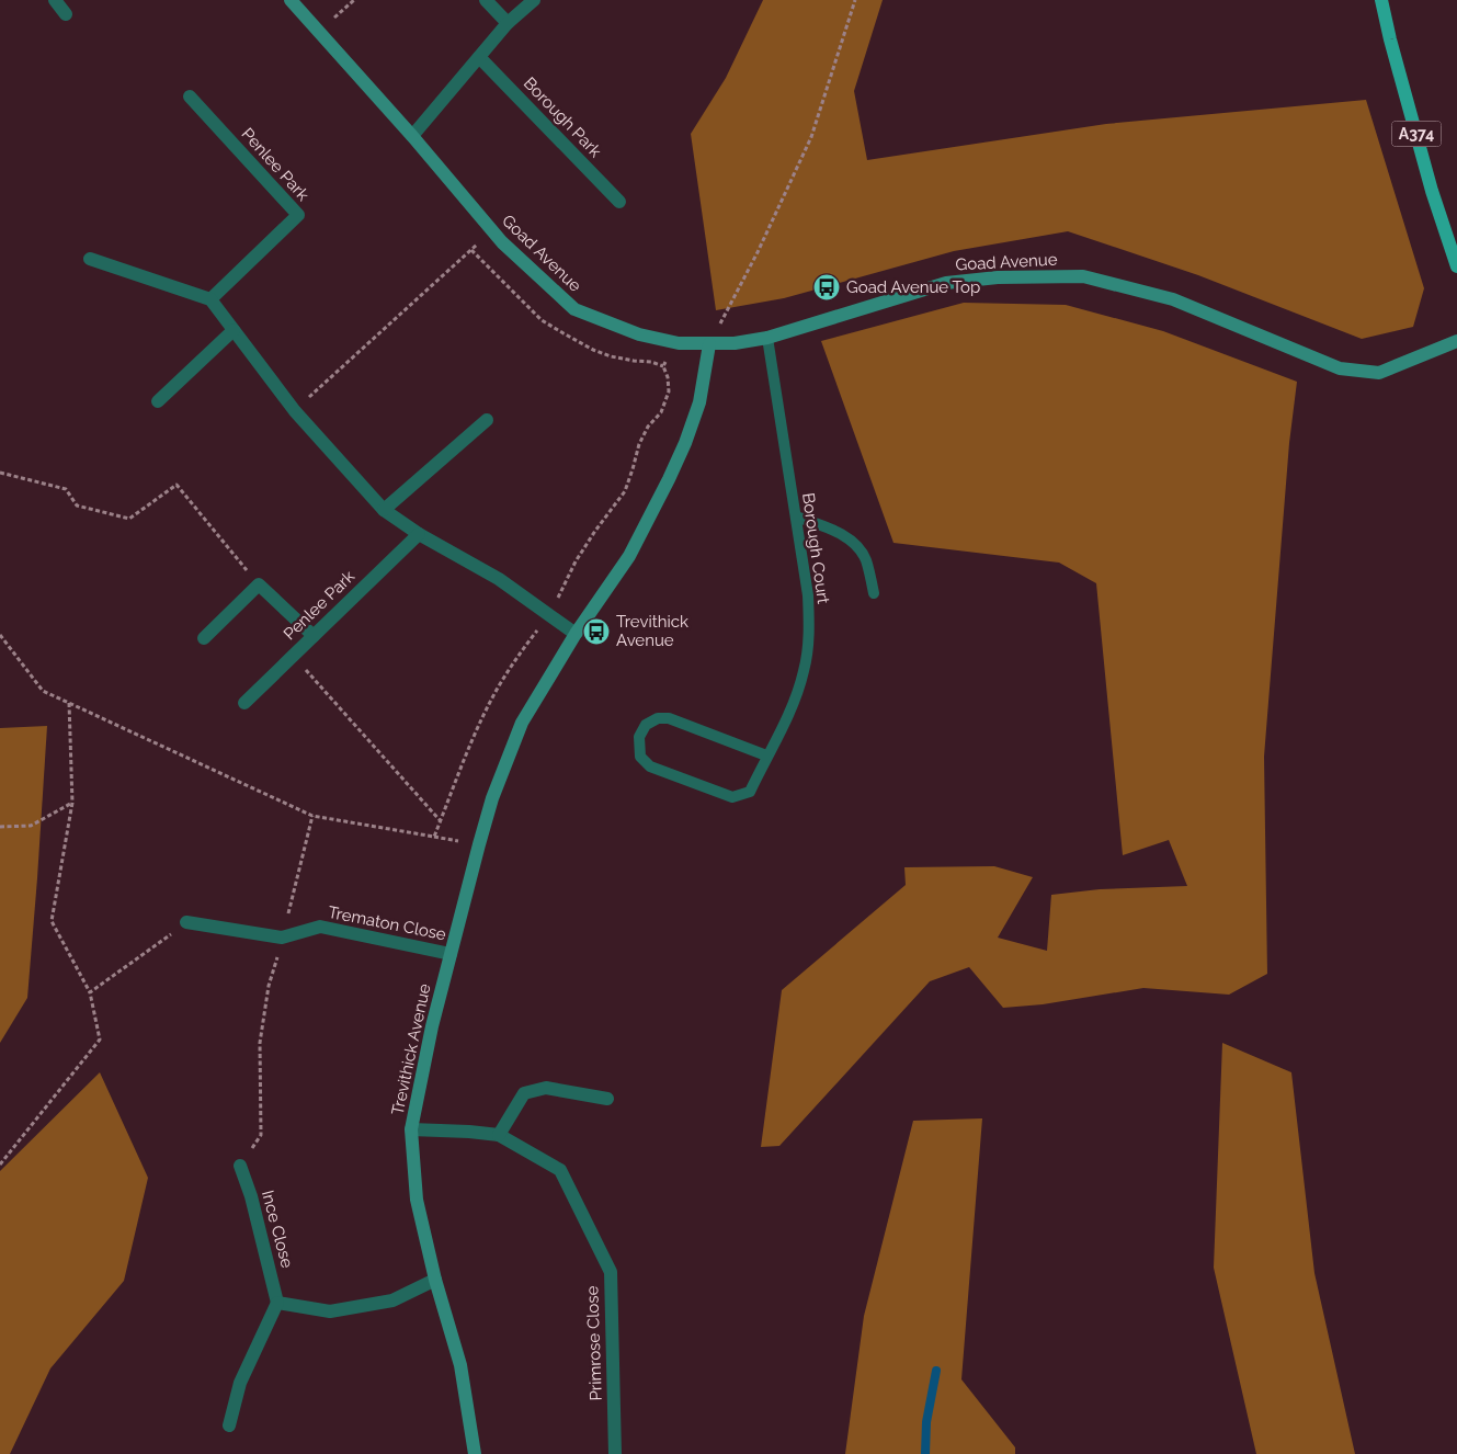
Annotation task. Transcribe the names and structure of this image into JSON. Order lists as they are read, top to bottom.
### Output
{
  "streets": {
    "main road": ["A374"],
    "street": [
      "Borough Park",
      "Penlee Park",
      "Goad Avenue",
      "Trematon Close",
      "Trevithick Avenue",
      "Ince Close",
      "Primrose Close"
    ],
    "lane": ["Borough Court"]
  },
  "crossings": [
    ["Goad Avenue", "Borough Court"],
    ["Goad Avenue", "Trevithick Avenue"],
    ["Trematon Close", "Trevithick Avenue"],
    ["Trevithick Avenue", "Primrose Close"]
  ],
  "places": {
    "bus stop": ["Goad Avenue Top", "Trevithick Avenue"]
  }
}
